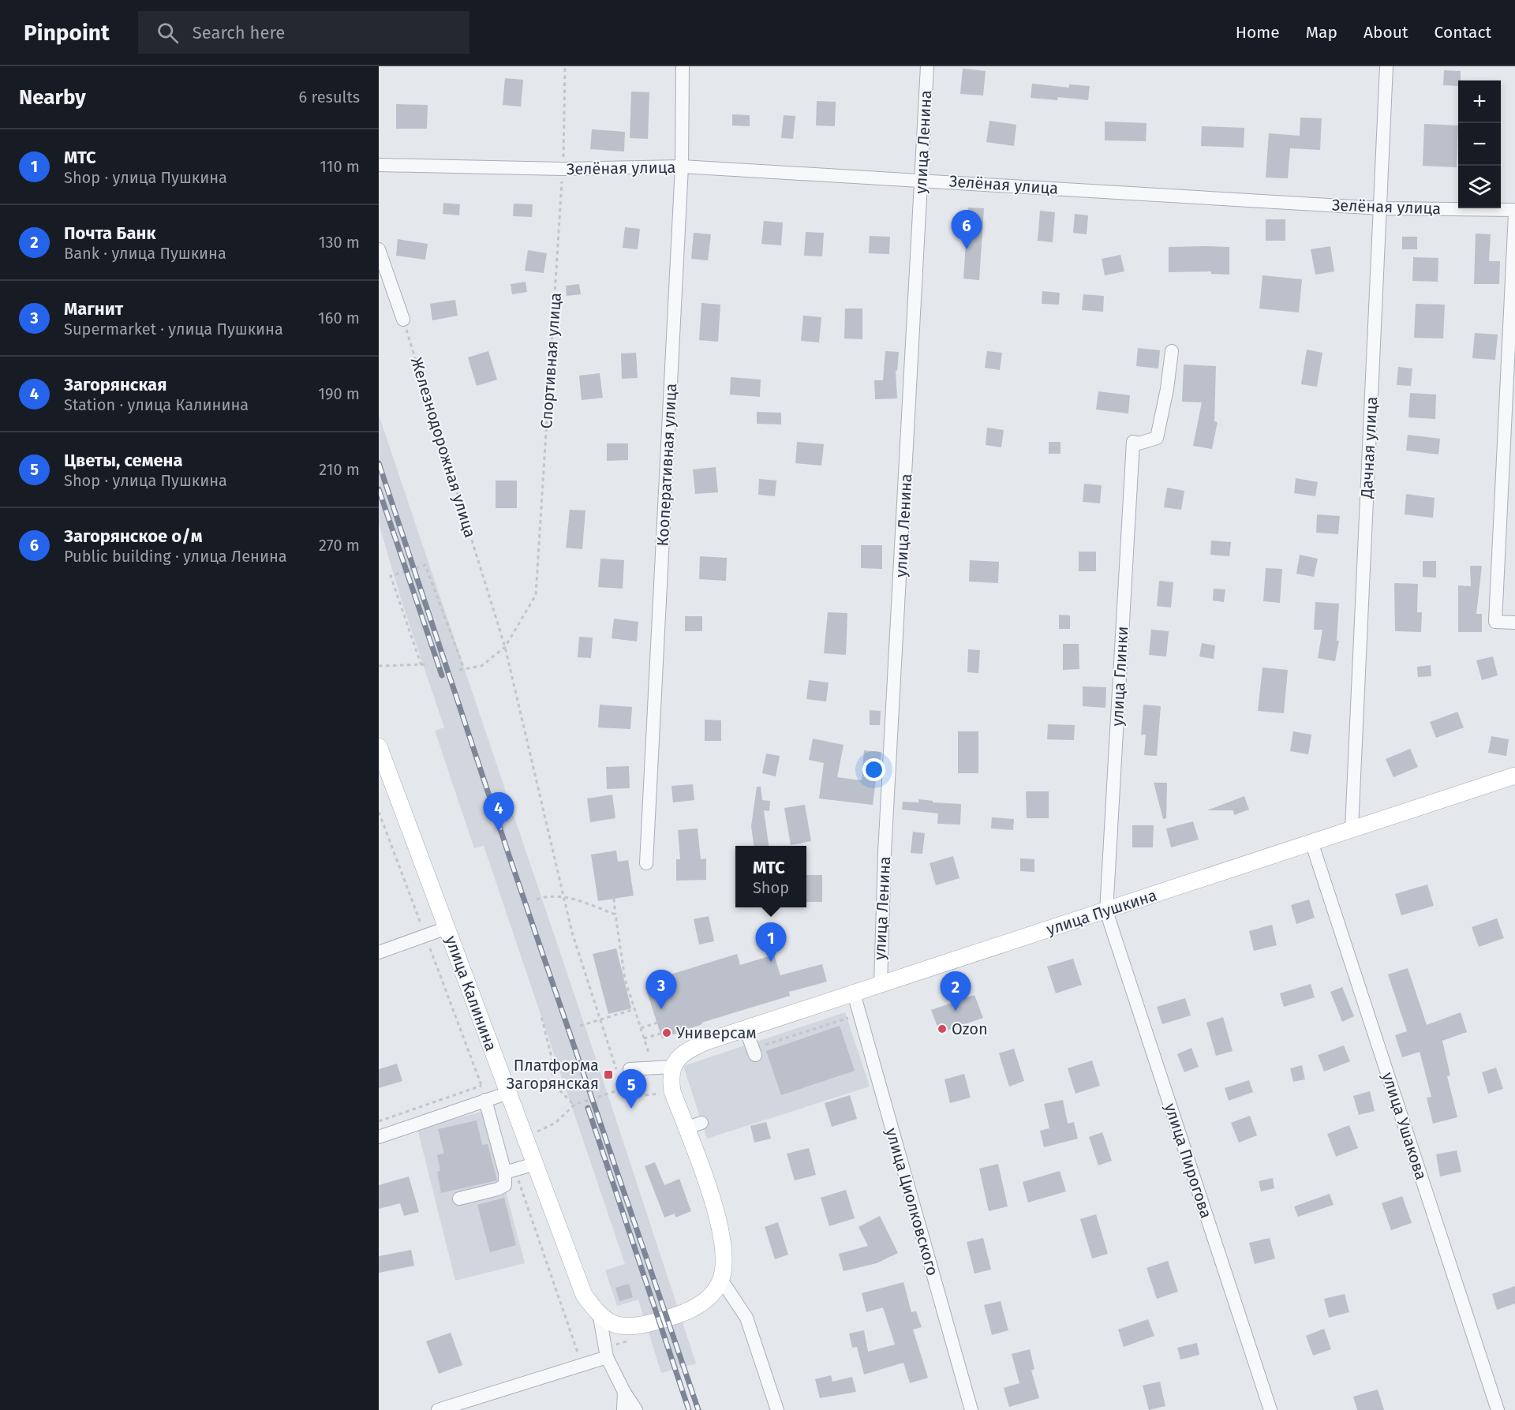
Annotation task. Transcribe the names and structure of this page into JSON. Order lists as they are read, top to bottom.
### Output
{
  "streets": {
    "main road": ["улица Пушкина", "улица Калинина"],
    "street": [
      "улица Ленина",
      "Зелёная улица",
      "Дачная улица",
      "Кооперативная улица",
      "улица Глинки",
      "улица Ушакова",
      "улица Пирогова",
      "улица Циолковского"
    ],
    "path": ["Спортивная улица", "Железнодорожная улица"]
  },
  "crossings": [
    ["улица Ленина", "Зелёная улица"],
    ["улица Ленина", "улица Пушкина"],
    ["Зелёная улица", "Спортивная улица"],
    ["Зелёная улица", "Дачная улица"],
    ["Зелёная улица", "Кооперативная улица"],
    ["Спортивная улица", "Железнодорожная улица"],
    ["Дачная улица", "улица Пушкина"],
    ["улица Глинки", "улица Пушкина"],
    ["улица Глинки", "улица Пирогова"],
    ["улица Пушкина", "улица Ушакова"],
    ["улица Пушкина", "улица Пирогова"],
    ["улица Пушкина", "улица Циолковского"]
  ],
  "places": {
    "other": ["Ozon", "Универсам"],
    "transit": ["Платформа Загорянская"]
  },
  "page": {
    "header": "Pinpoint",
    "search": "Search here",
    "nav": [
      "Home",
      "Map",
      "About",
      "Contact"
    ],
    "heading": ["Nearby", "6 results"],
    "map_buttons": ["+", "−"],
    "list": [
      {
        "mark": "1",
        "name": "МТС",
        "note": "Shop · улица Пушкина",
        "value": "110 m"
      },
      {
        "mark": "2",
        "name": "Почта Банк",
        "note": "Bank · улица Пушкина",
        "value": "130 m"
      },
      {
        "mark": "3",
        "name": "Магнит",
        "note": "Supermarket · улица Пушкина",
        "value": "160 m"
      },
      {
        "mark": "4",
        "name": "Загорянская",
        "note": "Station · улица Калинина",
        "value": "190 m"
      },
      {
        "mark": "5",
        "name": "Цветы, семена",
        "note": "Shop · улица Пушкина",
        "value": "210 m"
      },
      {
        "mark": "6",
        "name": "Загорянское о/м",
        "note": "Public building · улица Ленина",
        "value": "270 m"
      }
    ],
    "pins": [
      "6",
      "4",
      "1",
      "3",
      "2",
      "5"
    ],
    "popup": ["МТС", "Shop"]
  }
}
